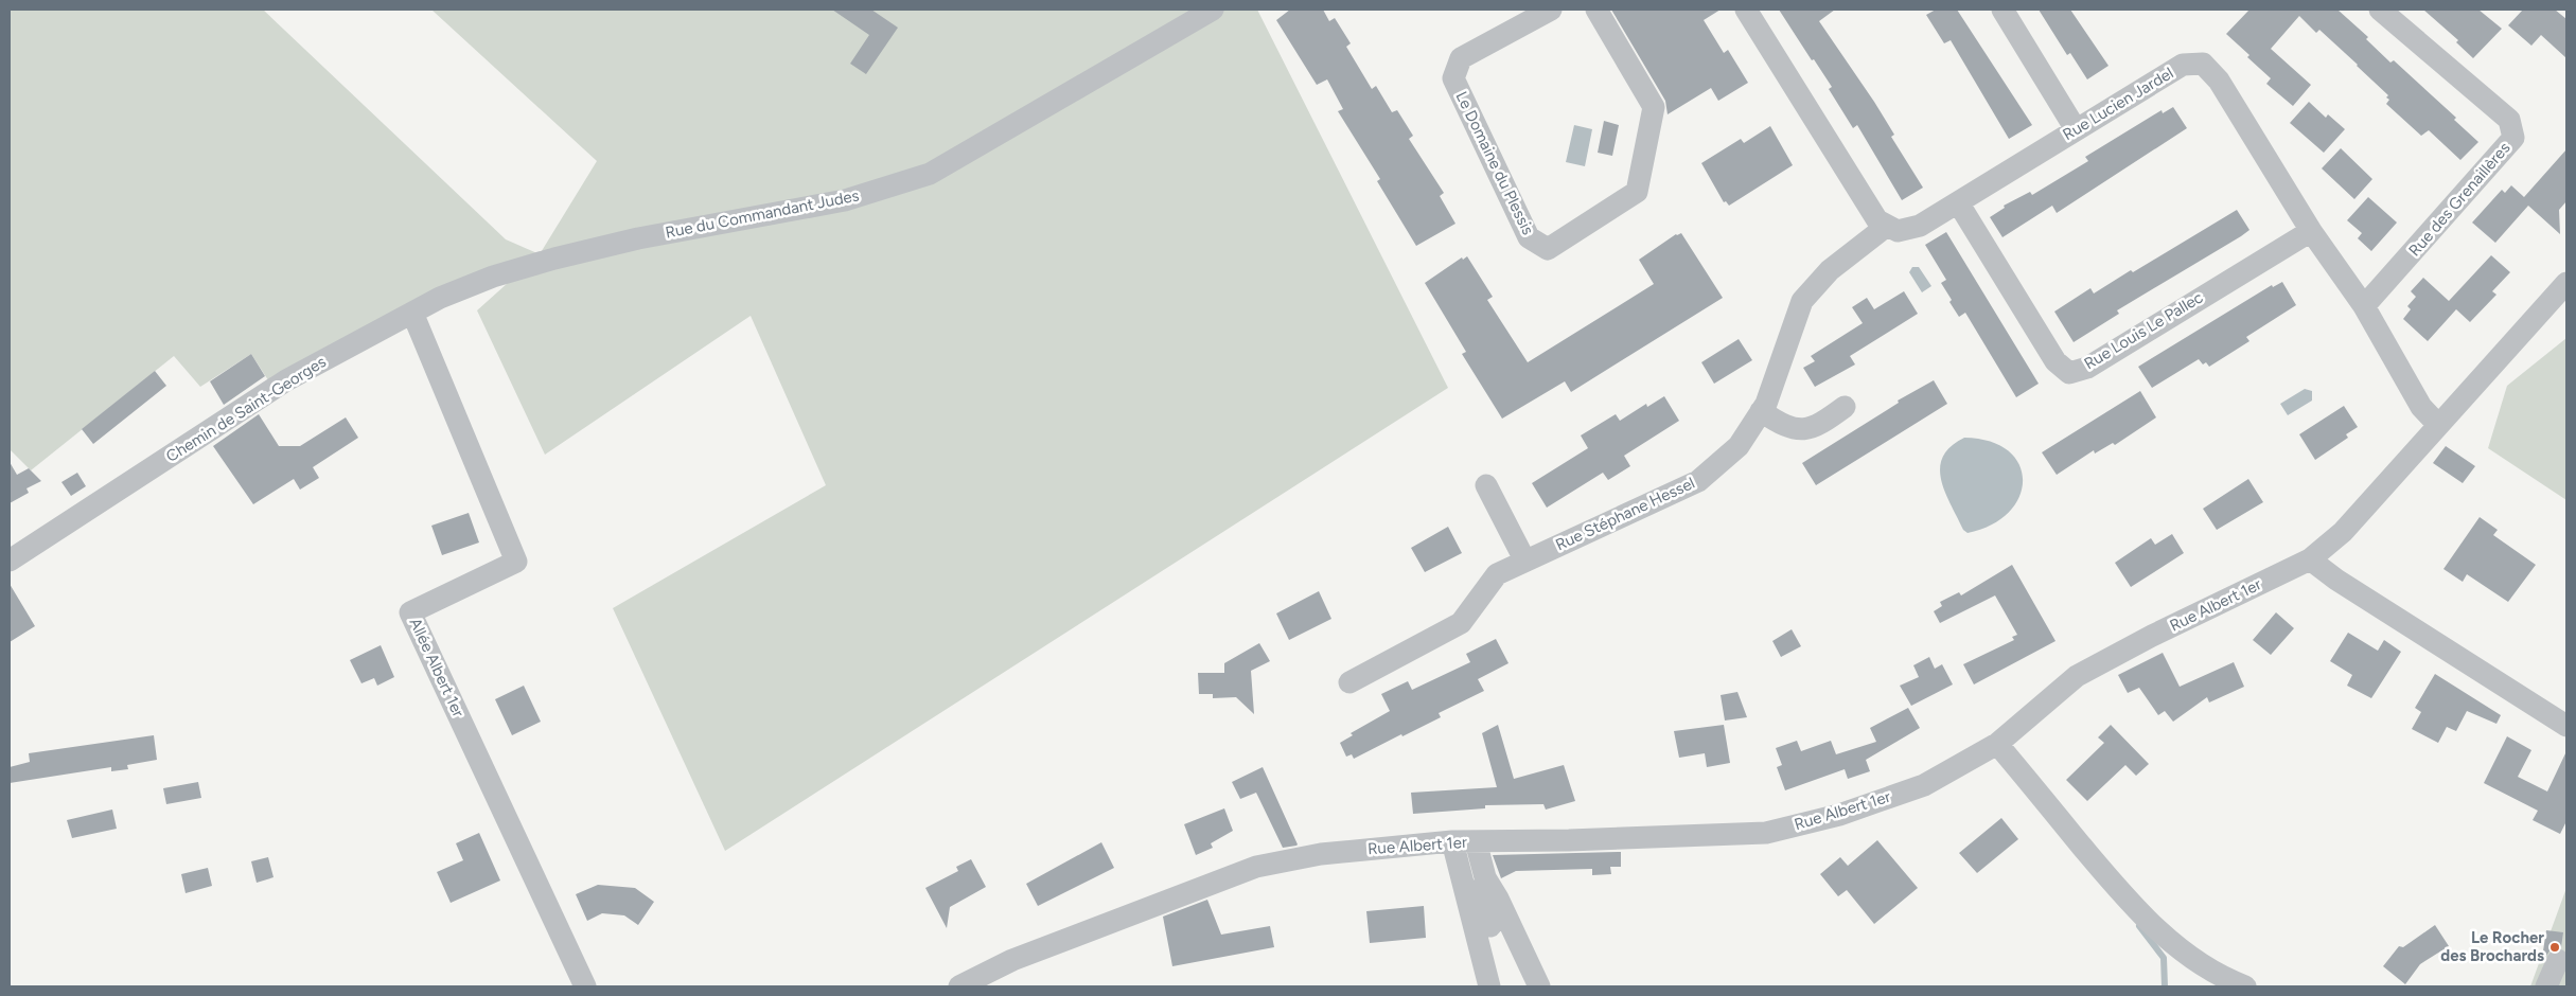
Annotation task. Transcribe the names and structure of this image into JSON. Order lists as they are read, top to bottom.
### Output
{
  "streets": {
    "street": [
      "Rue Lucien Jardel",
      "Le Domaine du Plessis",
      "Rue des Grenaillères",
      "Rue du Commandant Judes",
      "Rue Louis Le Pallec",
      "Chemin de Saint-Georges",
      "Rue Stéphane Hessel",
      "Rue Albert 1er",
      "Allée Albert 1er"
    ]
  },
  "crossings": [
    ["Rue Lucien Jardel", "Rue des Grenaillères"],
    ["Rue Lucien Jardel", "Rue Louis Le Pallec"],
    ["Rue Lucien Jardel", "Rue Stéphane Hessel"],
    ["Rue Lucien Jardel", "Rue Albert 1er"],
    ["Rue du Commandant Judes", "Chemin de Saint-Georges"],
    ["Chemin de Saint-Georges", "Allée Albert 1er"]
  ],
  "places": ["Le Rocher des Brochards"]
}
